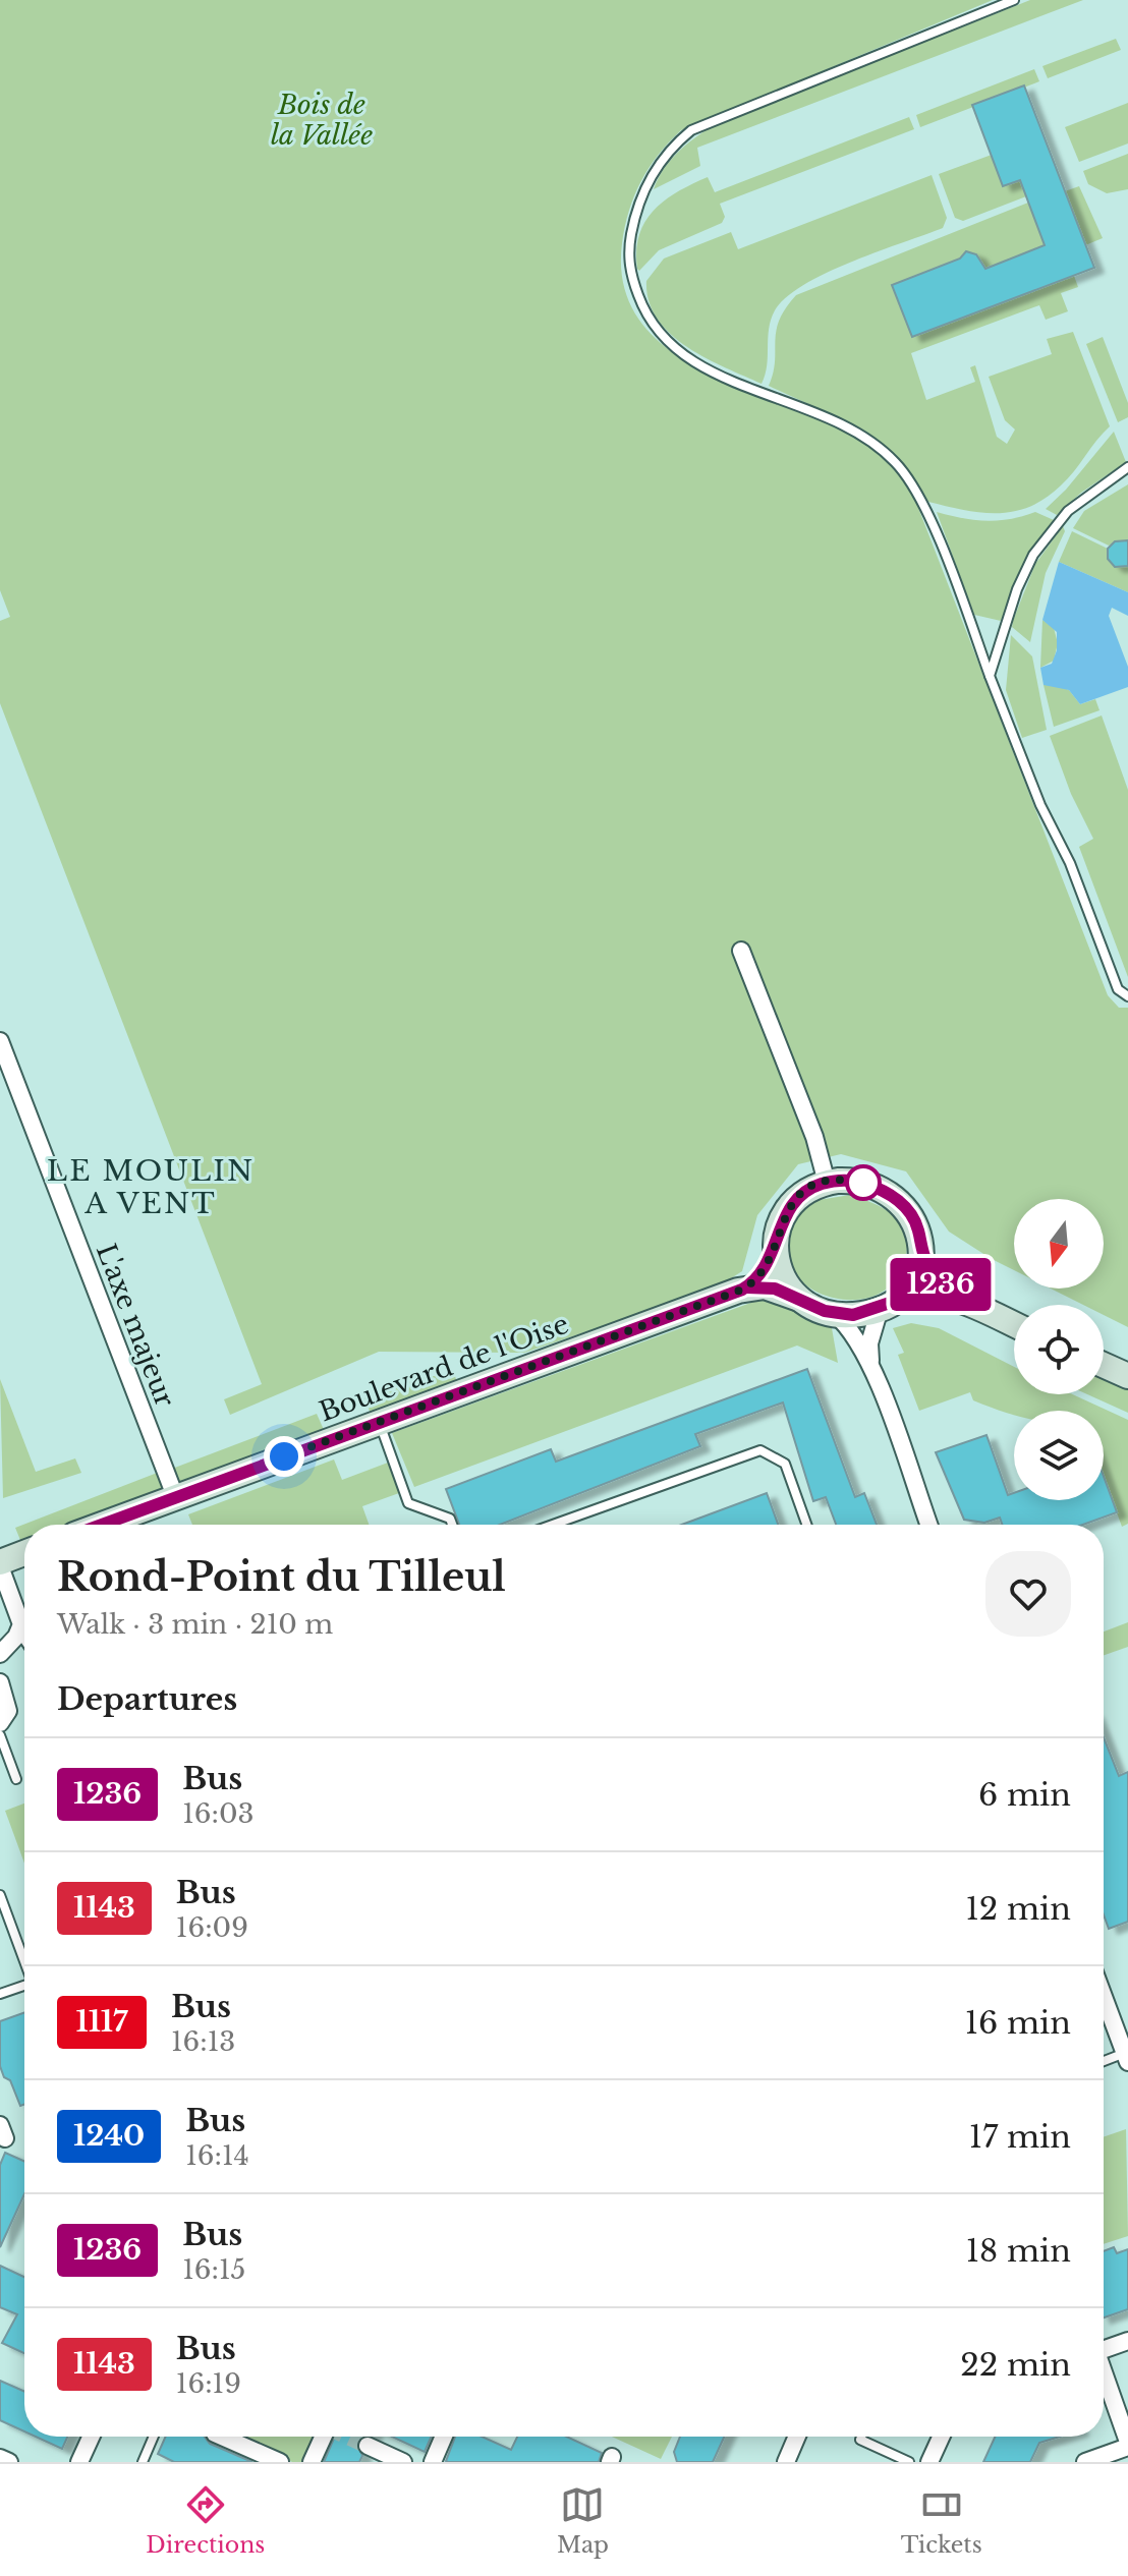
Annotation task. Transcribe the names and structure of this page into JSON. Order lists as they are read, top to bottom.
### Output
{
  "streets": {
    "main road": ["Boulevard de l'Oise"],
    "street": ["L'axe majeur"]
  },
  "crossings": [
    ["L'axe majeur", "Boulevard de l'Oise"]
  ],
  "districts": ["LE MOULIN A VENT"],
  "parks": ["Bois de la Vallée"],
  "lines": ["bus line 1236"],
  "north": "bottom",
  "page": {
    "on_map": "1236",
    "heading": [
      ["Rond-Point du Tilleul", "Walk · 3 min · 210 m"],
      "Departures"
    ],
    "list": [
      {
        "mark": "1236",
        "name": "Bus",
        "note": "16:03",
        "value": "6 min"
      },
      {
        "mark": "1143",
        "name": "Bus",
        "note": "16:09",
        "value": "12 min"
      },
      {
        "mark": "1117",
        "name": "Bus",
        "note": "16:13",
        "value": "16 min"
      },
      {
        "mark": "1240",
        "name": "Bus",
        "note": "16:14",
        "value": "17 min"
      },
      {
        "mark": "1236",
        "name": "Bus",
        "note": "16:15",
        "value": "18 min"
      },
      {
        "mark": "1143",
        "name": "Bus",
        "note": "16:19",
        "value": "22 min"
      }
    ],
    "tabs": ["Directions", "Map", "Tickets"]
  }
}
